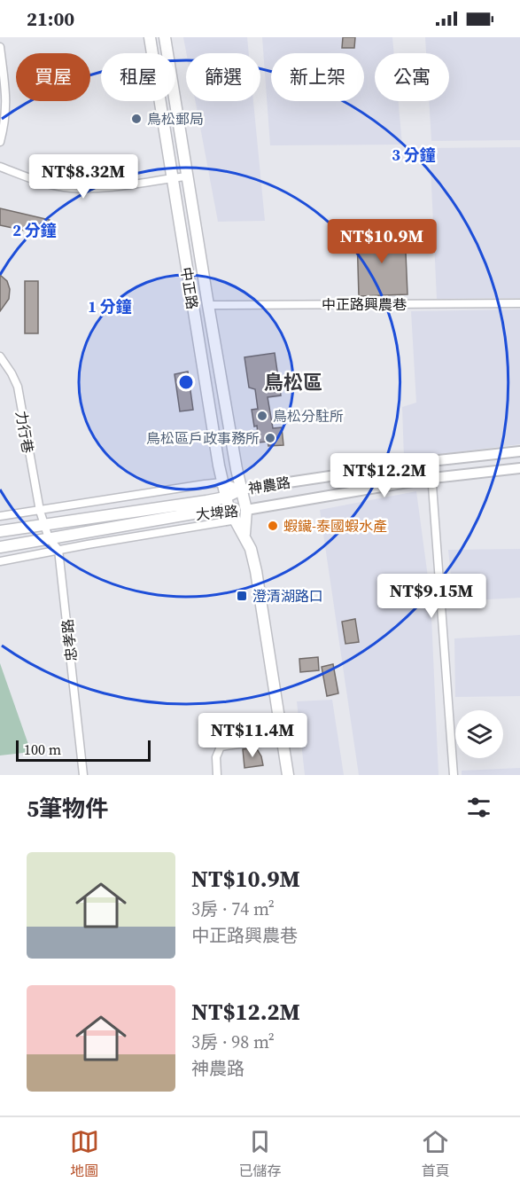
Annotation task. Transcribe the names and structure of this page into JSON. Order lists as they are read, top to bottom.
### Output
{
  "streets": {
    "main road": ["中正路", "大埤路"],
    "street": [
      "中正路興農巷",
      "力行巷",
      "神農路",
      "忠孝路"
    ]
  },
  "crossings": [
    ["中正路", "中正路興農巷"],
    ["中正路", "神農路"],
    ["中正路", "大埤路"],
    ["力行巷", "大埤路"],
    ["神農路", "大埤路"],
    ["大埤路", "忠孝路"]
  ],
  "districts": ["鳥松區"],
  "places": {
    "other": [
      "鳥松郵局",
      "鳥松分駐所",
      "鳥松區戶政事務所",
      "蝦鑶-泰國蝦水產"
    ],
    "transit": ["澄清湖路口"]
  },
  "scale_bar": "100 m",
  "page": {
    "status": "21:00",
    "chip": [
      "買屋",
      "租屋",
      "篩選",
      "新上架",
      "公寓"
    ],
    "price": [
      "NT$8.32M",
      "NT$10.9M",
      "NT$12.2M",
      "NT$9.15M",
      "NT$11.4M"
    ],
    "scale": "100 m",
    "heading": "5筆物件",
    "list": [
      {
        "name": "NT$10.9M",
        "note": "3房 · 74 m² · 中正路興農巷"
      },
      {
        "name": "NT$12.2M",
        "note": "3房 · 98 m² · 神農路"
      }
    ],
    "tabs": ["地圖", "已儲存", "首頁"]
  },
  "rings": ["3 分鐘", "2 分鐘", "1 分鐘"]
}
